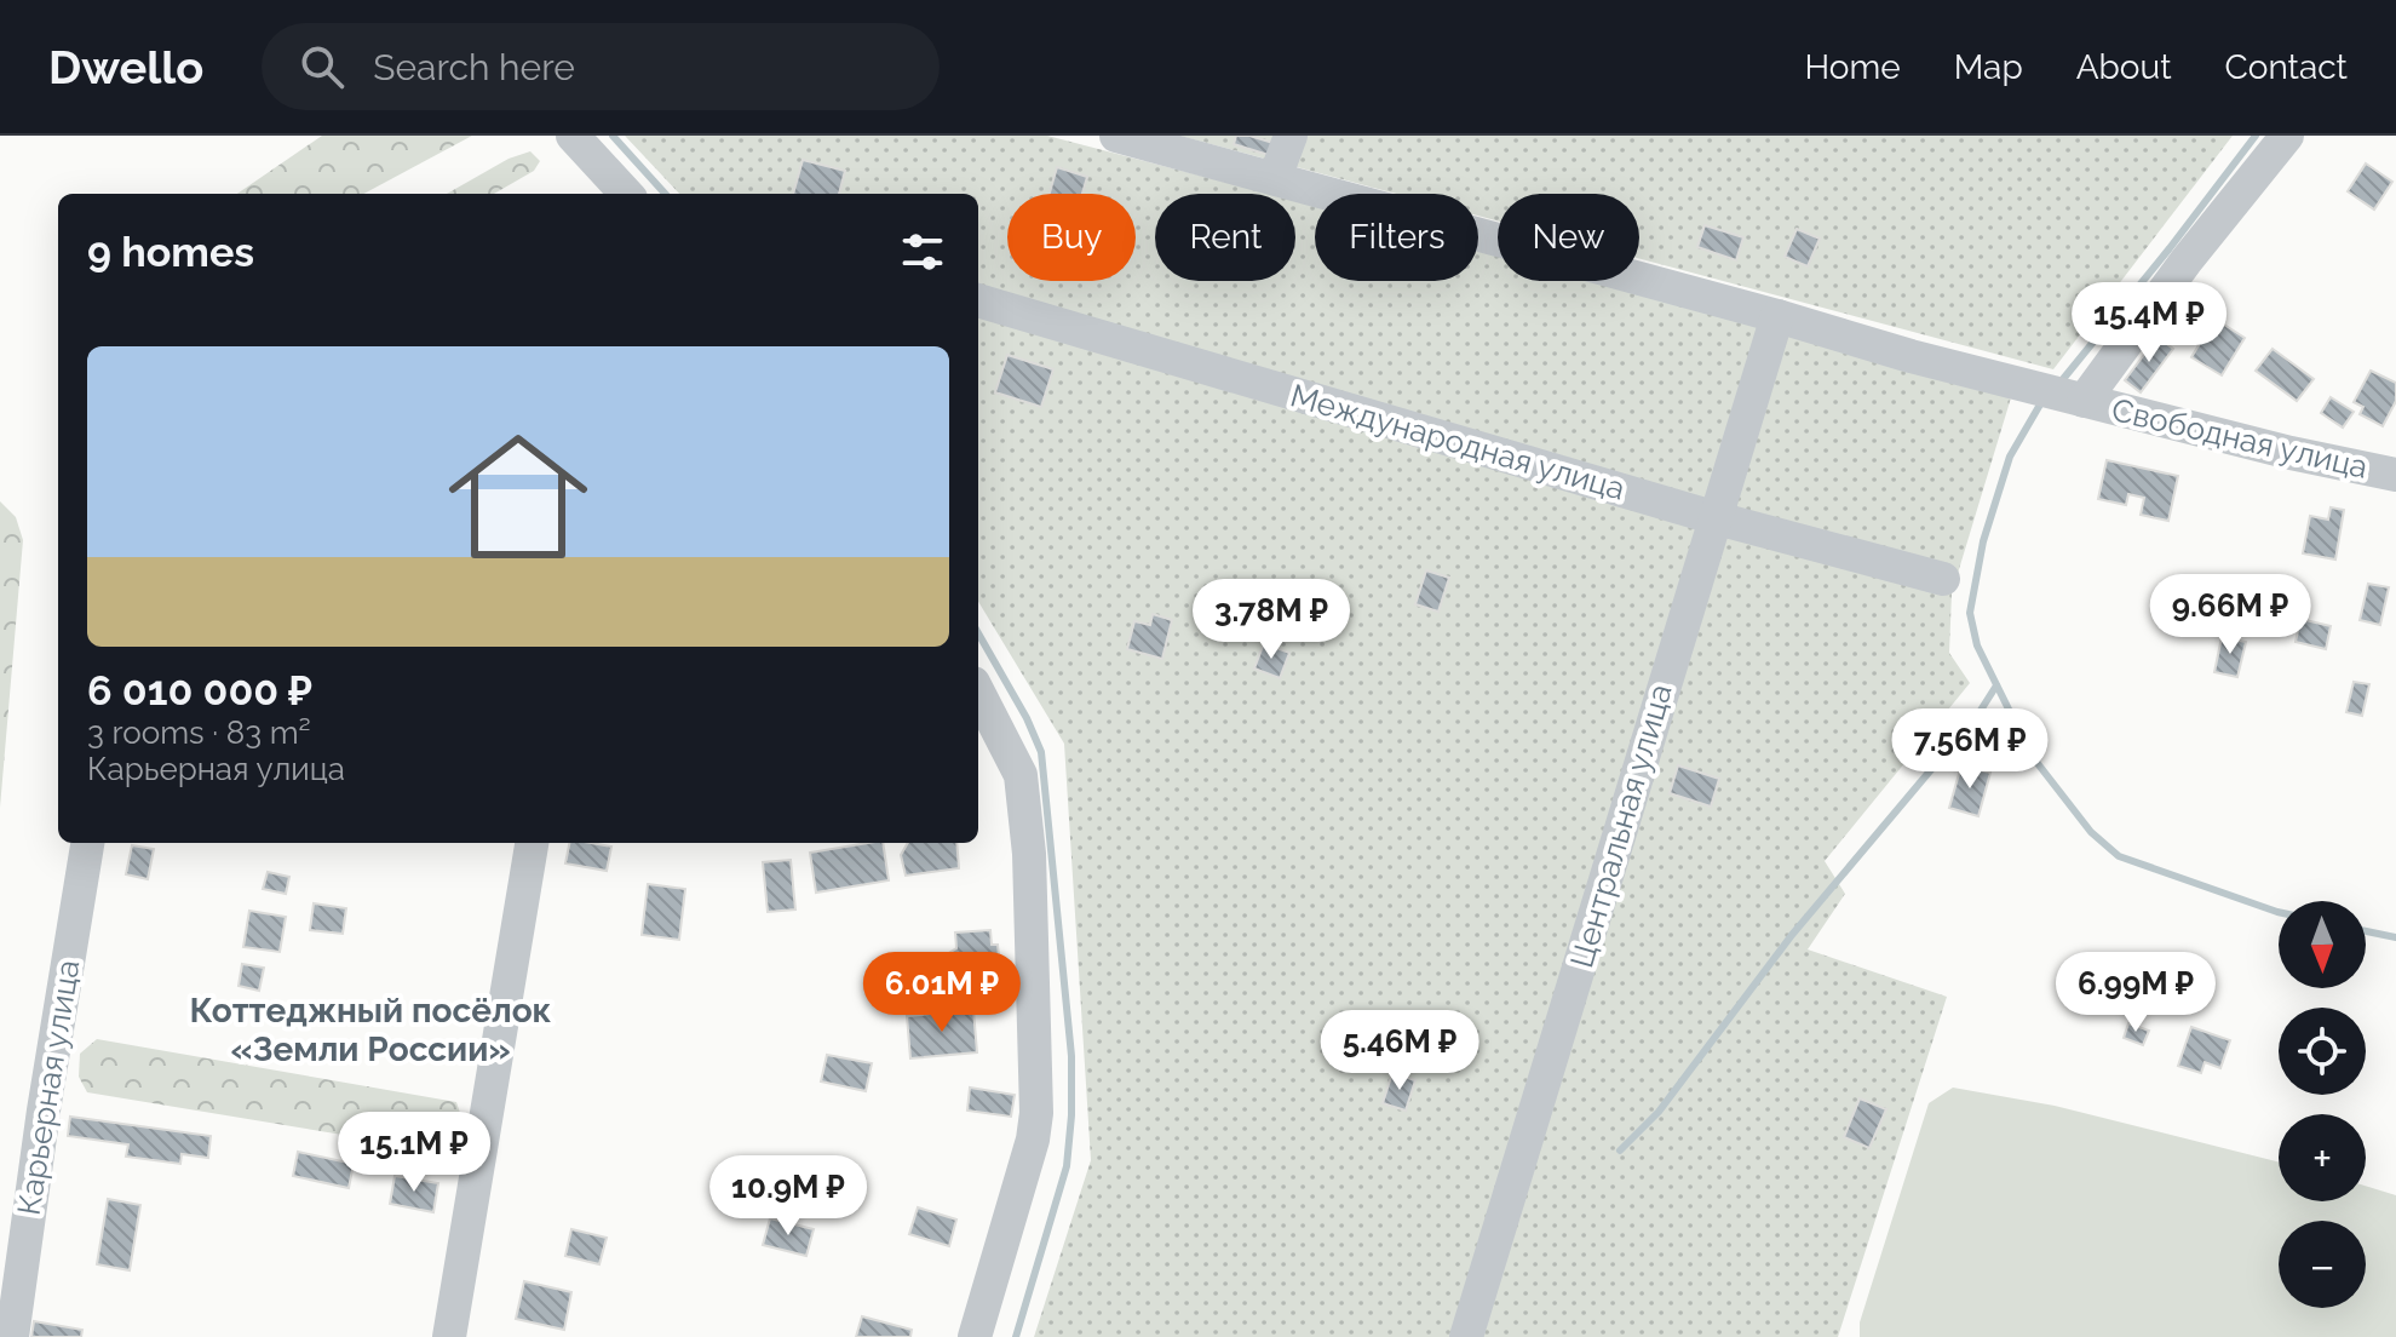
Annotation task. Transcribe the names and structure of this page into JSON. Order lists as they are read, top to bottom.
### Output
{
  "streets": {
    "street": [
      "Свободная улица",
      "Международная улица",
      "Центральная улица",
      "Карьерная улица"
    ]
  },
  "crossings": [
    ["Свободная улица", "Центральная улица"],
    ["Международная улица", "Центральная улица"]
  ],
  "districts": ["Коттеджный посёлок «Земли России»"],
  "north": "bottom",
  "page": {
    "header": "Dwello",
    "search": "Search here",
    "nav": [
      "Home",
      "Map",
      "About",
      "Contact"
    ],
    "chip": [
      "Buy",
      "Rent",
      "Filters",
      "New"
    ],
    "heading": "9 homes",
    "price": [
      "15.4M ₽",
      "9.66M ₽",
      "3.78M ₽",
      "7.56M ₽",
      "6.01M ₽",
      "6.99M ₽",
      "5.46M ₽",
      "15.1M ₽",
      "10.9M ₽"
    ],
    "list": [
      {
        "name": "6 010 000 ₽",
        "note": "3 rooms · 83 m² · Карьерная улица"
      }
    ],
    "map_buttons": ["+", "−"]
  }
}
